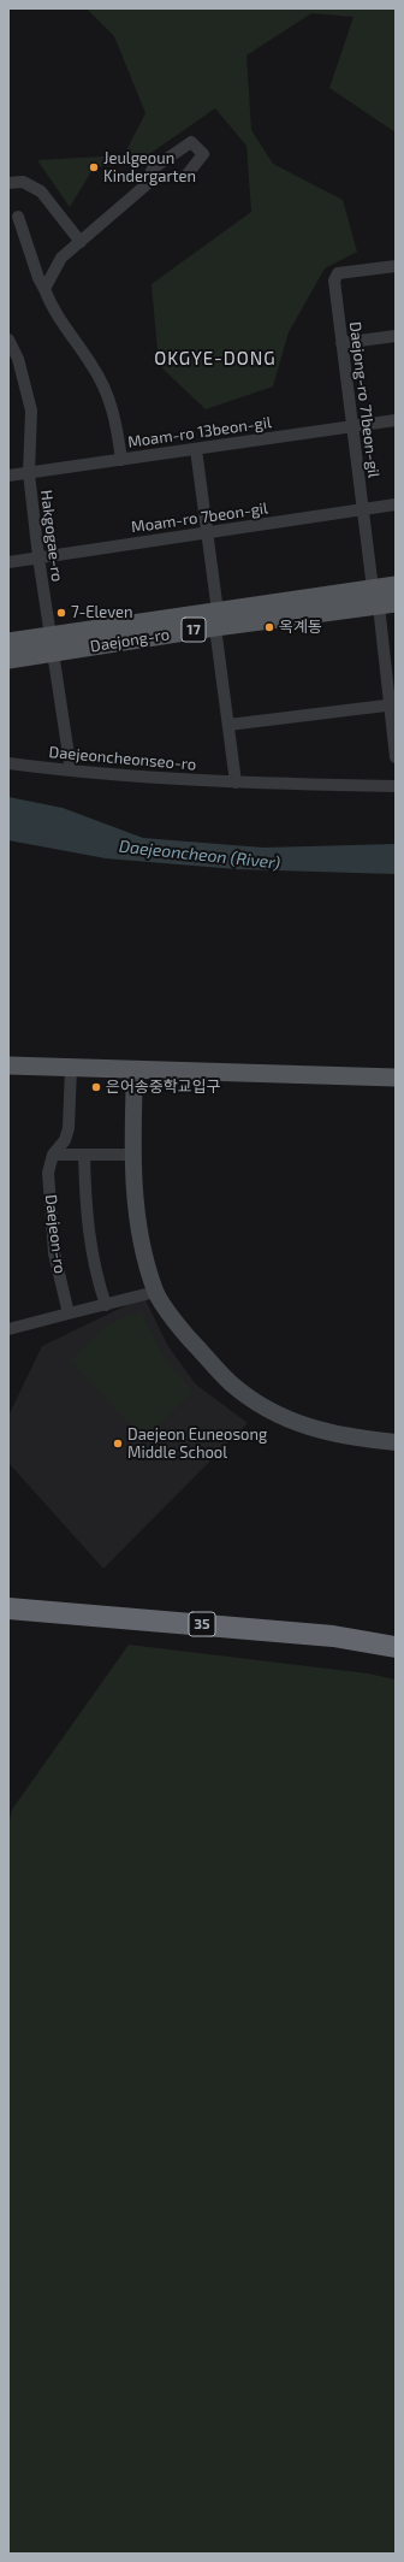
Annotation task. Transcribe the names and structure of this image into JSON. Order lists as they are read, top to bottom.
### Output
{
  "streets": {
    "highway": ["35"],
    "main road": ["17", "Daejong-ro"],
    "street": [
      "Daejong-ro 71beon-gil",
      "Moam-ro 13beon-gil",
      "Moam-ro 7beon-gil",
      "Hakgogae-ro",
      "Daejeoncheonseo-ro",
      "Daejeon-ro"
    ]
  },
  "crossings": [
    ["Daejong-ro 71beon-gil", "Moam-ro 13beon-gil"],
    ["Daejong-ro 71beon-gil", "Moam-ro 7beon-gil"],
    ["Daejong-ro 71beon-gil", "Daejong-ro"],
    ["Moam-ro 13beon-gil", "Hakgogae-ro"],
    ["Moam-ro 7beon-gil", "Hakgogae-ro"],
    ["Hakgogae-ro", "Daejong-ro"]
  ],
  "districts": ["OKGYE-DONG"],
  "water": ["Daejeoncheon (River)"],
  "places": [
    "Jeulgeoun Kindergarten",
    "7-Eleven",
    "옥계동",
    "은어송중학교입구",
    "Daejeon Euneosong Middle School"
  ]
}
